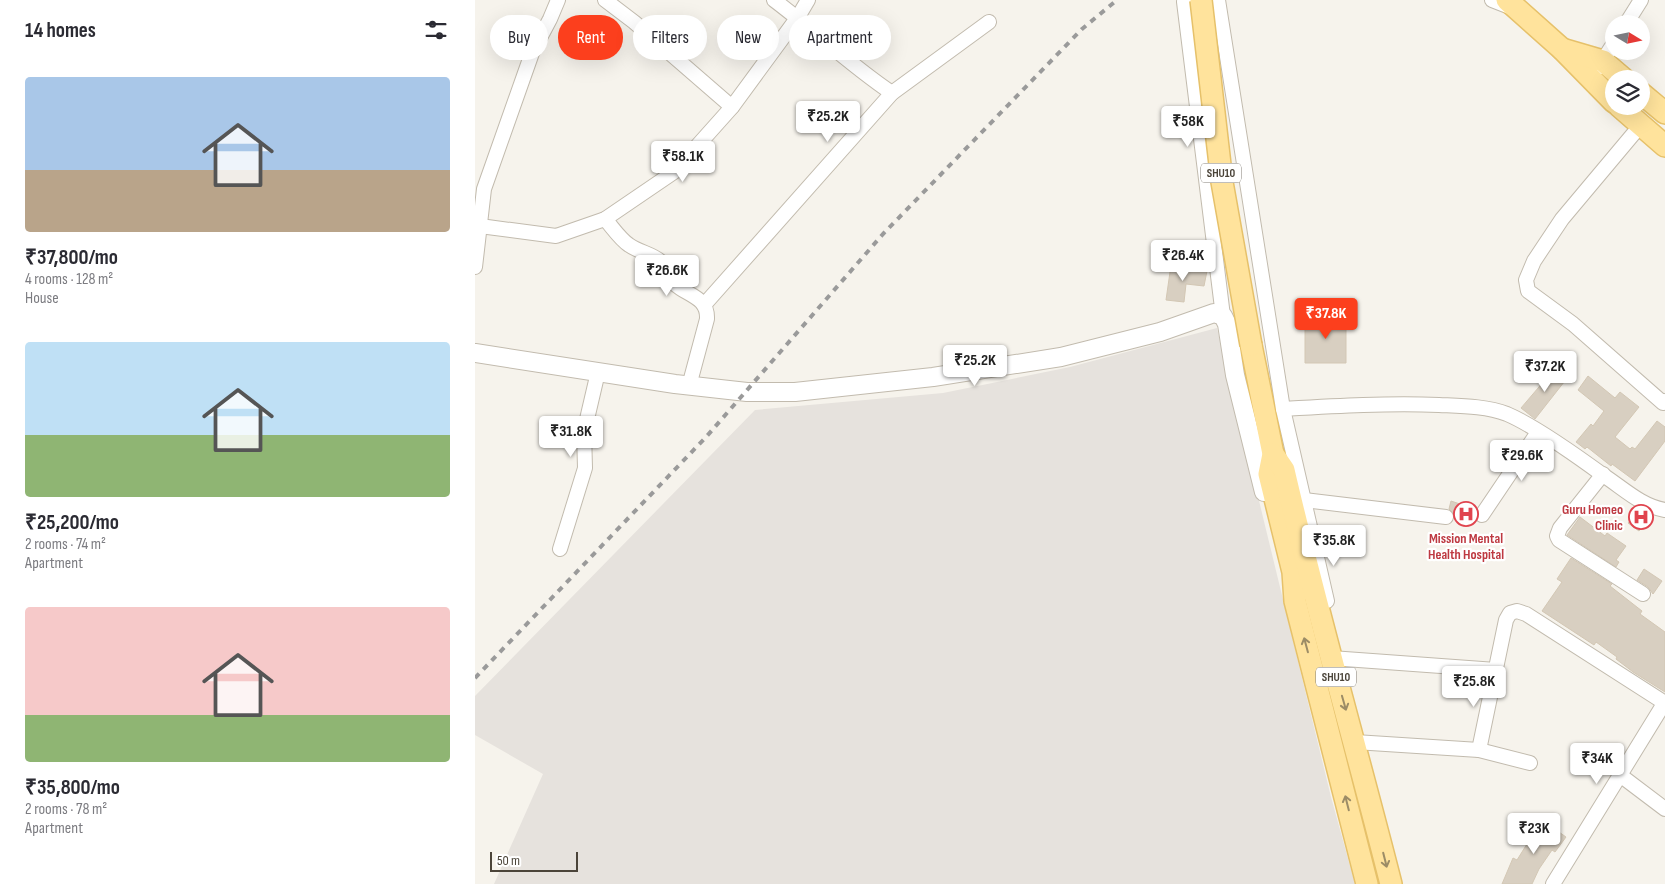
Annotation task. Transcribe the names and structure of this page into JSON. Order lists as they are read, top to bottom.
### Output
{
  "streets": {
    "main road": ["SHU10"]
  },
  "places": {
    "hospital": ["Mission Mental Health Hospital", "Guru Homeo Clinic"]
  },
  "scale_bar": "50 m",
  "north": "right",
  "page": {
    "heading": "14 homes",
    "chip": [
      "Buy",
      "Rent",
      "Filters",
      "New",
      "Apartment"
    ],
    "list": [
      {
        "name": "₹37,800/mo",
        "note": "4 rooms · 128 m² · House"
      },
      {
        "name": "₹25,200/mo",
        "note": "2 rooms · 74 m² · Apartment"
      },
      {
        "name": "₹35,800/mo",
        "note": "2 rooms · 78 m² · Apartment"
      }
    ],
    "price": [
      "₹25.2K",
      "₹58K",
      "₹58.1K",
      "₹26.4K",
      "₹26.6K",
      "₹37.8K",
      "₹25.2K",
      "₹37.2K",
      "₹31.8K",
      "₹29.6K",
      "₹35.8K",
      "₹25.8K",
      "₹34K",
      "₹23K"
    ],
    "scale": "50 m"
  }
}
